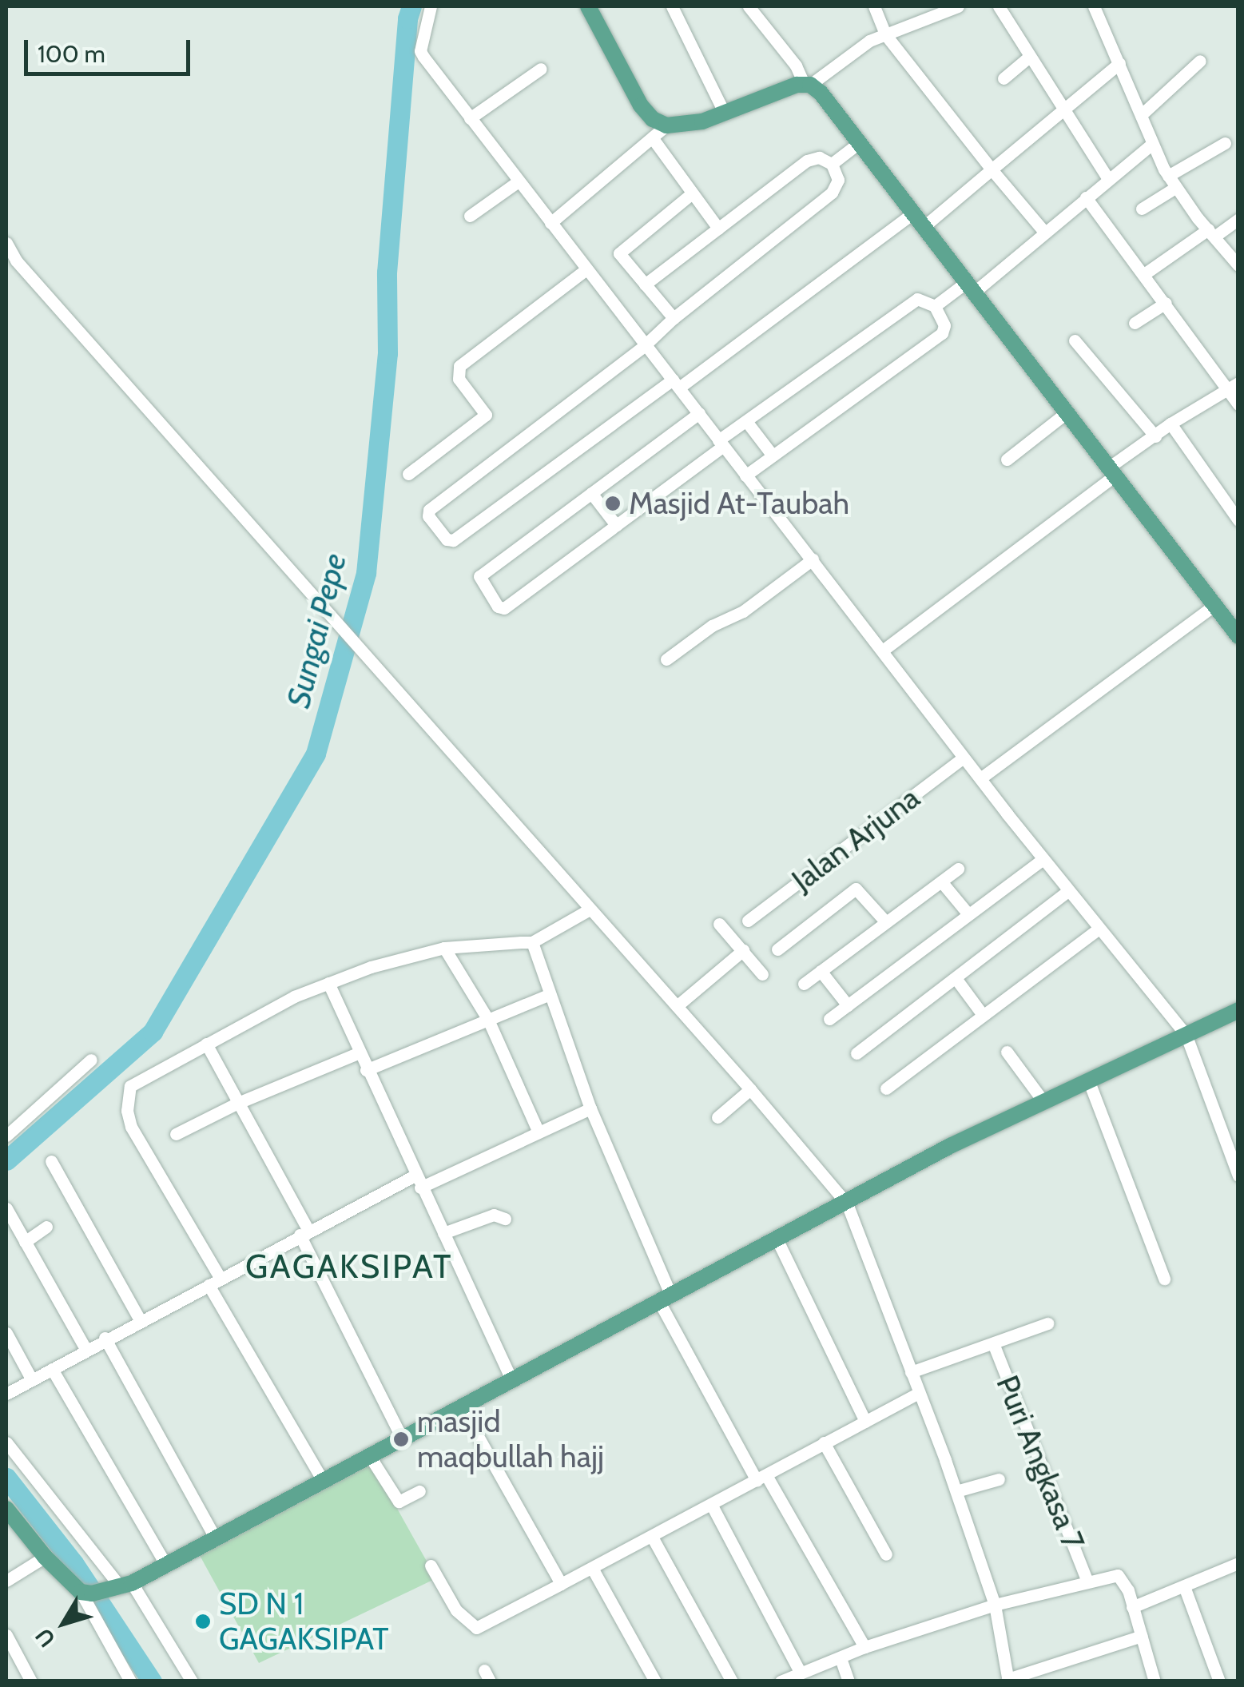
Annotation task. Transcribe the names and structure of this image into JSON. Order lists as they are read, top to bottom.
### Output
{
  "streets": {
    "street": ["Jalan Arjuna", "Puri Angkasa 7"]
  },
  "districts": ["GAGAKSIPAT"],
  "water": ["Sungai Pepe"],
  "places": ["Masjid At-Taubah", "masjid maqbullah hajj", "SD N 1 GAGAKSIPAT"],
  "scale_bar": "100 m",
  "north": "bottom left"
}
